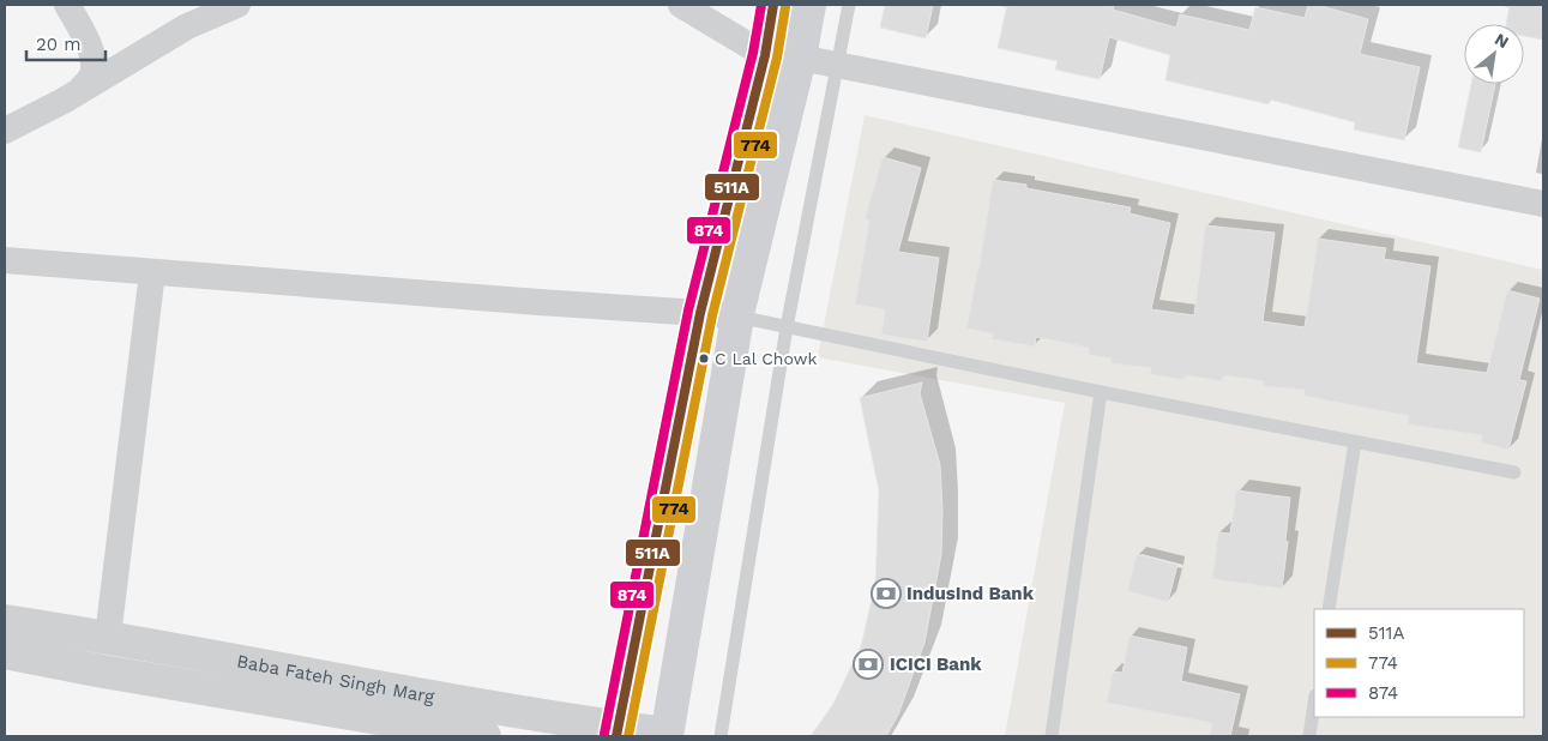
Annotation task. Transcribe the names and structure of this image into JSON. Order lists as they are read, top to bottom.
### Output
{
  "streets": {
    "street": ["Baba Fateh Singh Marg"]
  },
  "places": {
    "other": ["C Lal Chowk"],
    "bank": ["IndusInd Bank", "ICICI Bank"]
  },
  "lines": ["transit line 511A", "transit line 874", "transit line 774"],
  "legend": ["511A", "774", "874"],
  "scale_bar": "20 m",
  "north": "top right"
}
